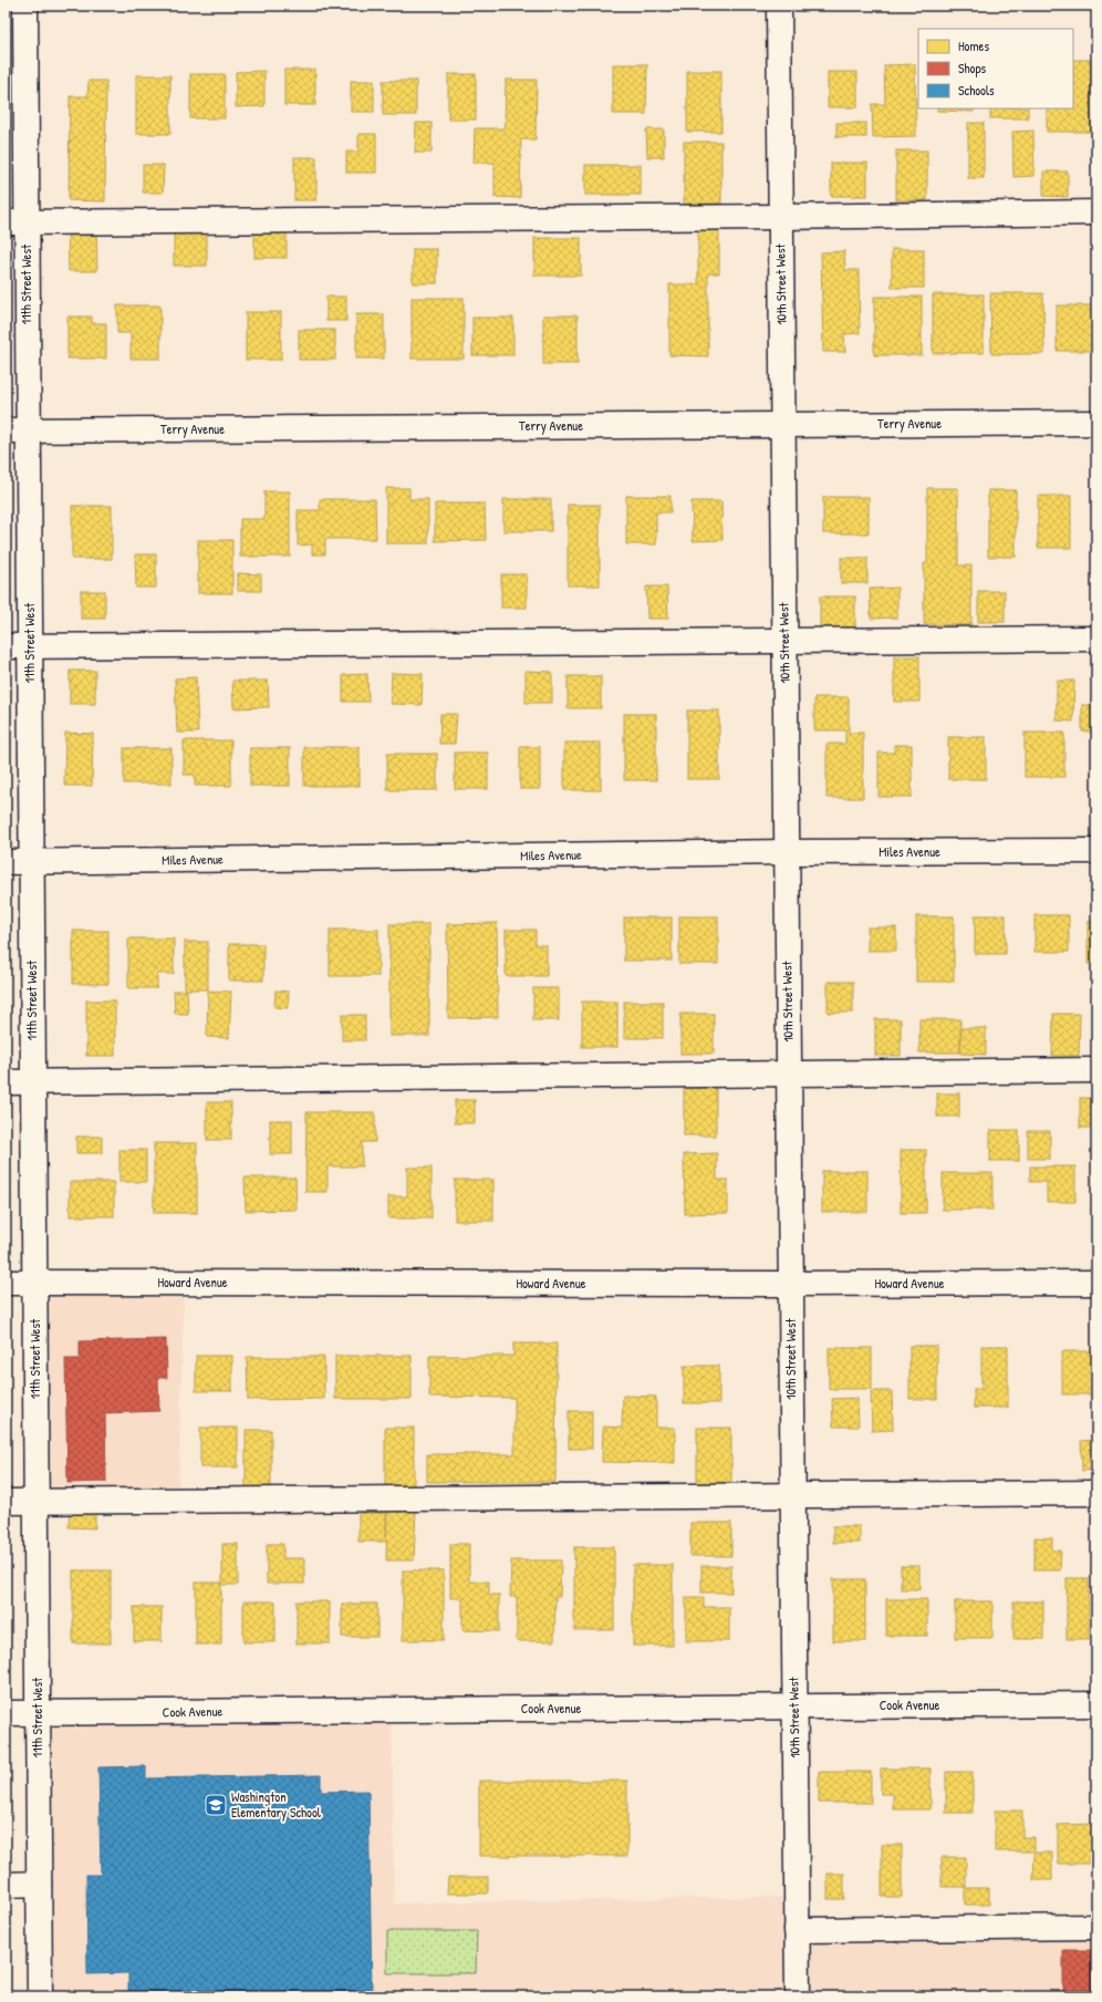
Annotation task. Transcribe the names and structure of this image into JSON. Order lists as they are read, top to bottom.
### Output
{
  "streets": {
    "street": [
      "11th Street West",
      "10th Street West",
      "Terry Avenue",
      "Miles Avenue",
      "Howard Avenue",
      "Cook Avenue"
    ]
  },
  "crossings": [
    ["11th Street West", "Terry Avenue"],
    ["11th Street West", "Miles Avenue"],
    ["11th Street West", "Howard Avenue"],
    ["11th Street West", "Cook Avenue"],
    ["10th Street West", "Terry Avenue"],
    ["10th Street West", "Miles Avenue"],
    ["10th Street West", "Howard Avenue"],
    ["10th Street West", "Cook Avenue"]
  ],
  "places": {
    "school or university": ["Washington Elementary School"]
  },
  "legend": ["Homes", "Shops", "Schools"]
}
